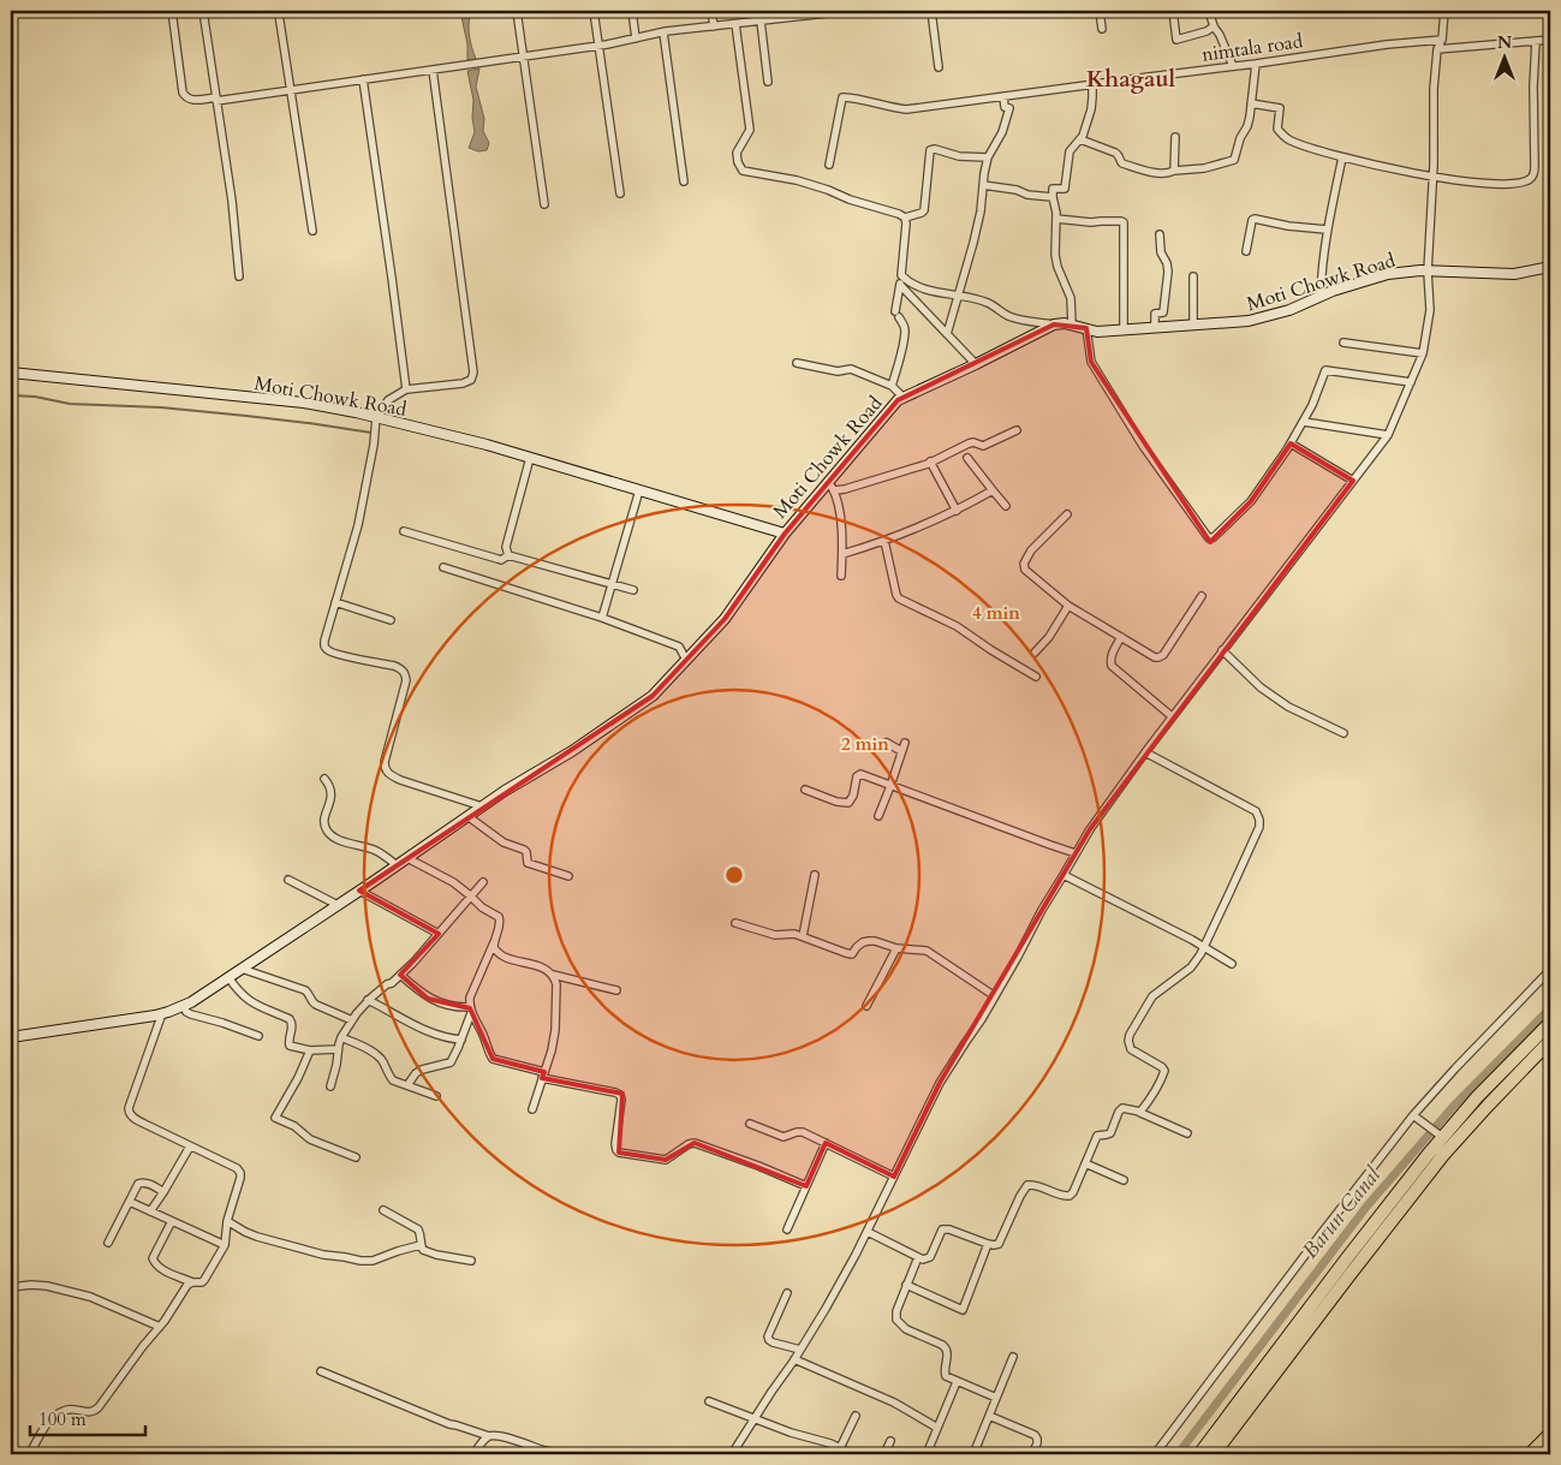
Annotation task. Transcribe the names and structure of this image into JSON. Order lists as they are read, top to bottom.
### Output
{
  "streets": {
    "street": ["nimtala road", "Moti Chowk Road"]
  },
  "districts": ["Khagaul"],
  "water": ["Barun Canal"],
  "scale_bar": "100 m",
  "north": "top",
  "rings": ["4 min", "2 min"]
}
